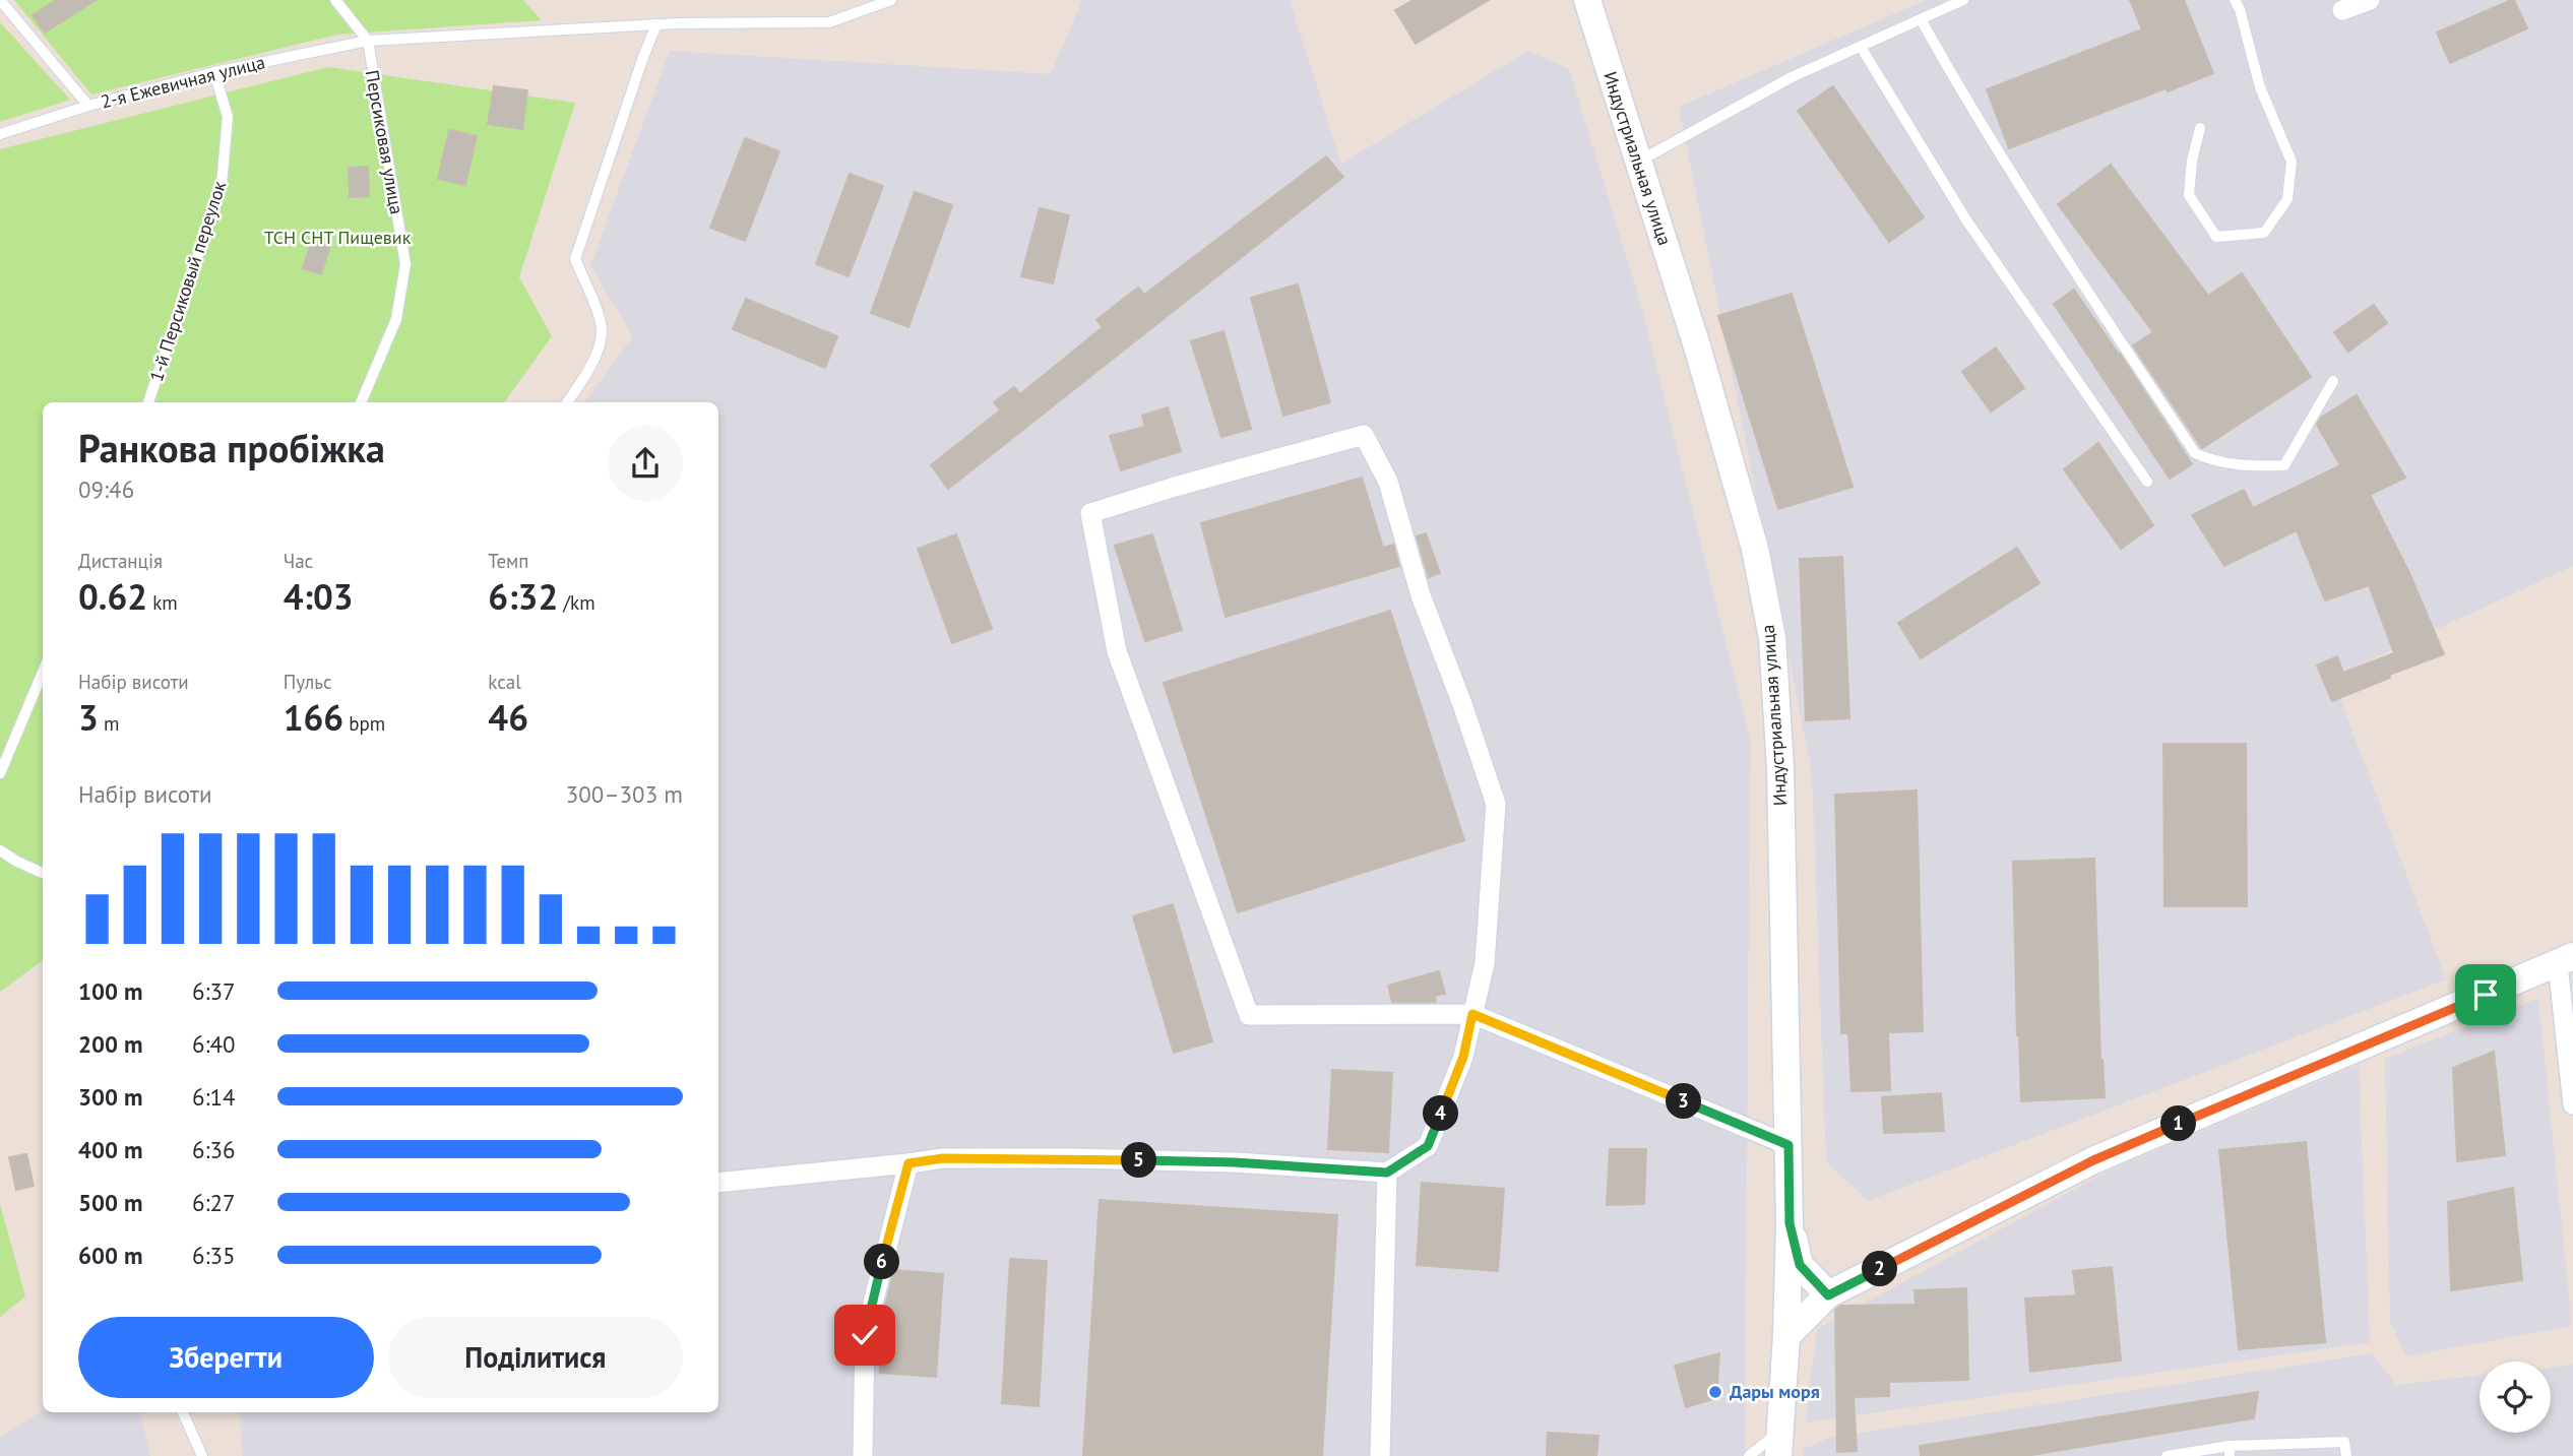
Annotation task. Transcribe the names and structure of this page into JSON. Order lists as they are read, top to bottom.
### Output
{
  "streets": {
    "main road": ["Индустриальная улица"],
    "lane": ["2-я Ежевичная улица", "Персиковая улица", "1-й Персиковый переулок"]
  },
  "crossings": [
    ["2-я Ежевичная улица", "Персиковая улица"],
    ["2-я Ежевичная улица", "1-й Персиковый переулок"]
  ],
  "parks": ["ТСН СНТ Пищевик"],
  "places": ["Дары моря"],
  "page": {
    "heading": ["Ранкова пробіжка", "09:46"],
    "stats": [
      ["Дистанція", "0.62 km"],
      ["Час", "4:03"],
      ["Темп", "6:32 /km"],
      ["Набір висоти", "3 m"],
      ["Пульс", "166 bpm"],
      ["kcal", "46"]
    ],
    "chart": ["Набір висоти", "300–303 m"],
    "list": [
      {
        "name": "100 m",
        "note": "6:37"
      },
      {
        "name": "200 m",
        "note": "6:40"
      },
      {
        "name": "300 m",
        "note": "6:14"
      },
      {
        "name": "400 m",
        "note": "6:36"
      },
      {
        "name": "500 m",
        "note": "6:27"
      },
      {
        "name": "600 m",
        "note": "6:35"
      }
    ],
    "pins": [
      "3",
      "4",
      "1",
      "5",
      "6",
      "2"
    ],
    "buttons": ["Зберегти", "Поділитися"]
  }
}
